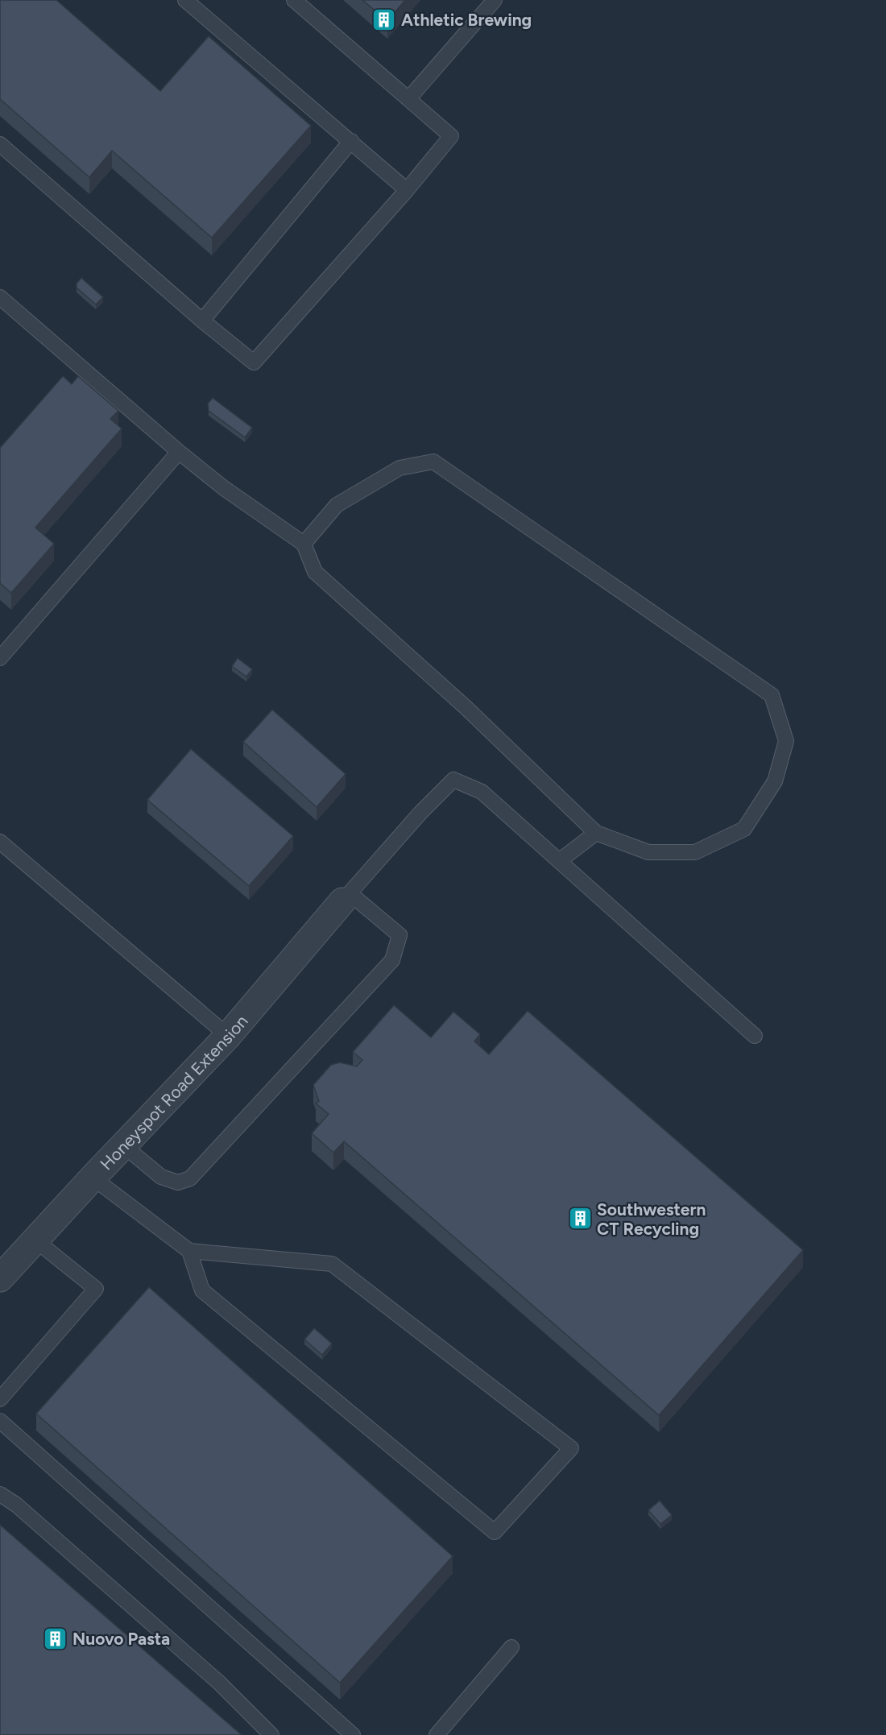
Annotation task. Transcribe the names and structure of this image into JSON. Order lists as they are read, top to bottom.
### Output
{
  "streets": {
    "street": ["Honeyspot Road Extension"]
  },
  "places": {
    "building": ["Athletic Brewing", "Southwestern CT Recycling", "Nuovo Pasta"]
  }
}
